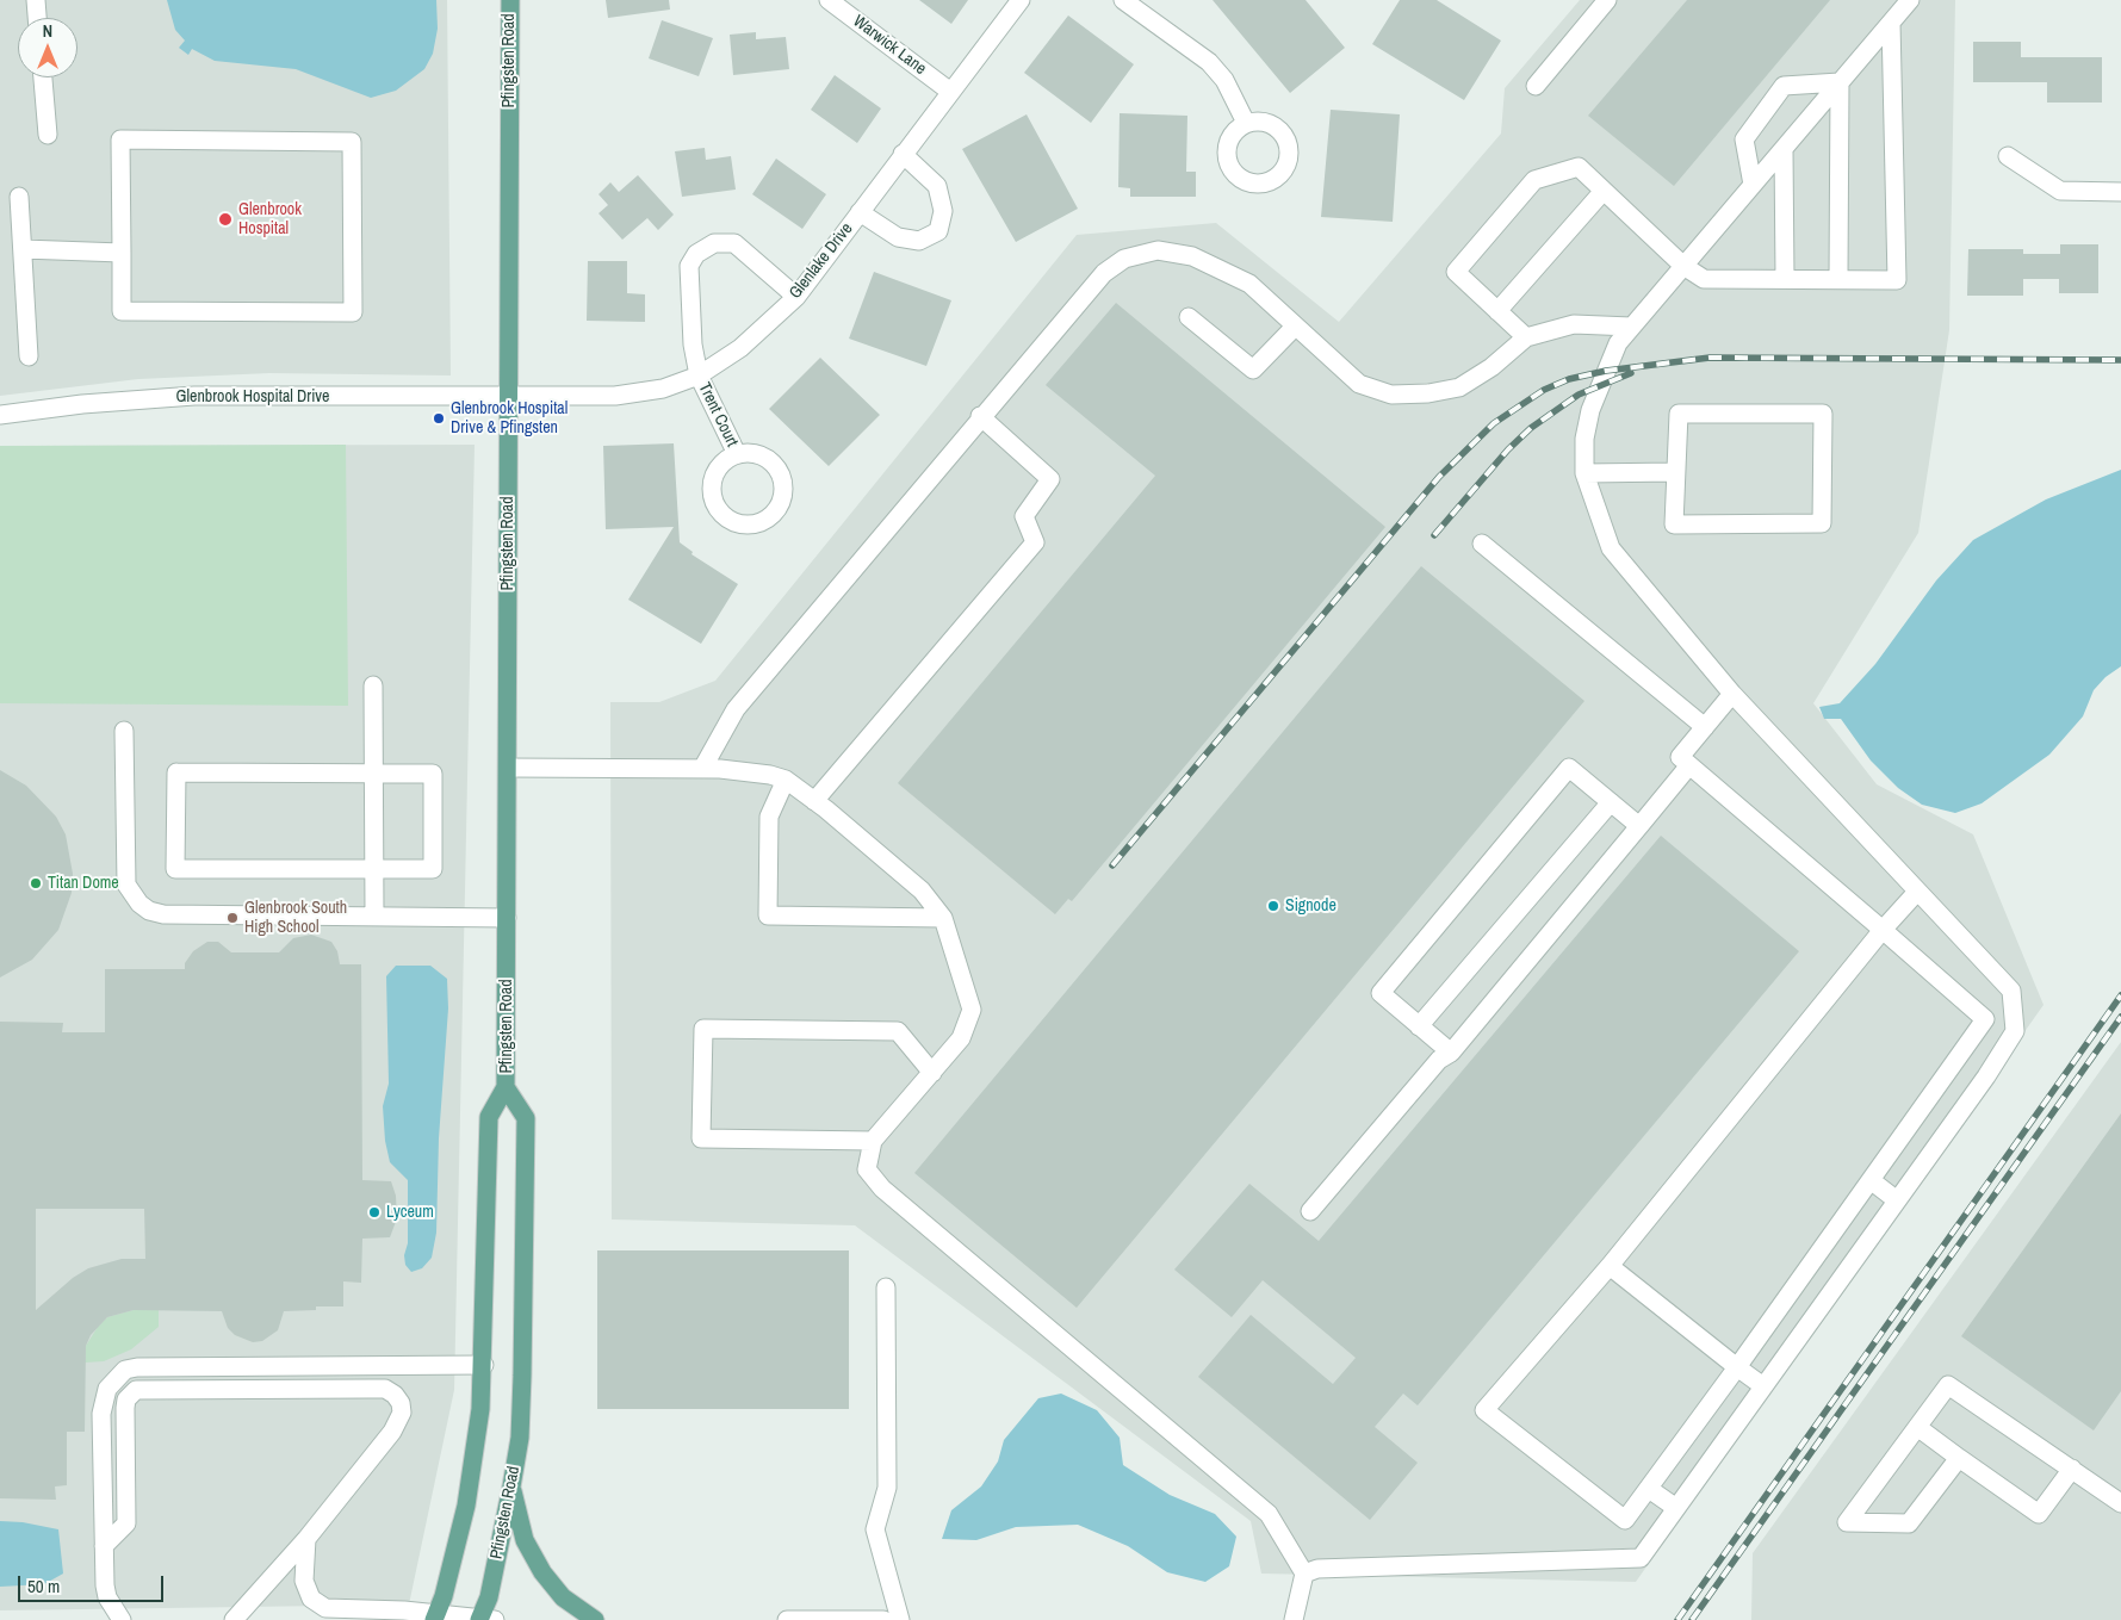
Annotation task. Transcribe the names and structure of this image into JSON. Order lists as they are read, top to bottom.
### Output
{
  "streets": {
    "main road": ["Pfingsten Road"],
    "street": [
      "Warwick Lane",
      "Glenlake Drive",
      "Glenbrook Hospital Drive",
      "Trent Court"
    ]
  },
  "crossings": [
    ["Warwick Lane", "Glenlake Drive"],
    ["Pfingsten Road", "Glenlake Drive"],
    ["Pfingsten Road", "Glenbrook Hospital Drive"],
    ["Glenlake Drive", "Glenbrook Hospital Drive"],
    ["Glenlake Drive", "Trent Court"]
  ],
  "places": [
    "Glenbrook Hospital",
    "Glenbrook Hospital Drive & Pfingsten",
    "Titan Dome",
    "Signode",
    "Glenbrook South High School",
    "Lyceum"
  ],
  "scale_bar": "50 m",
  "north": "top"
}
